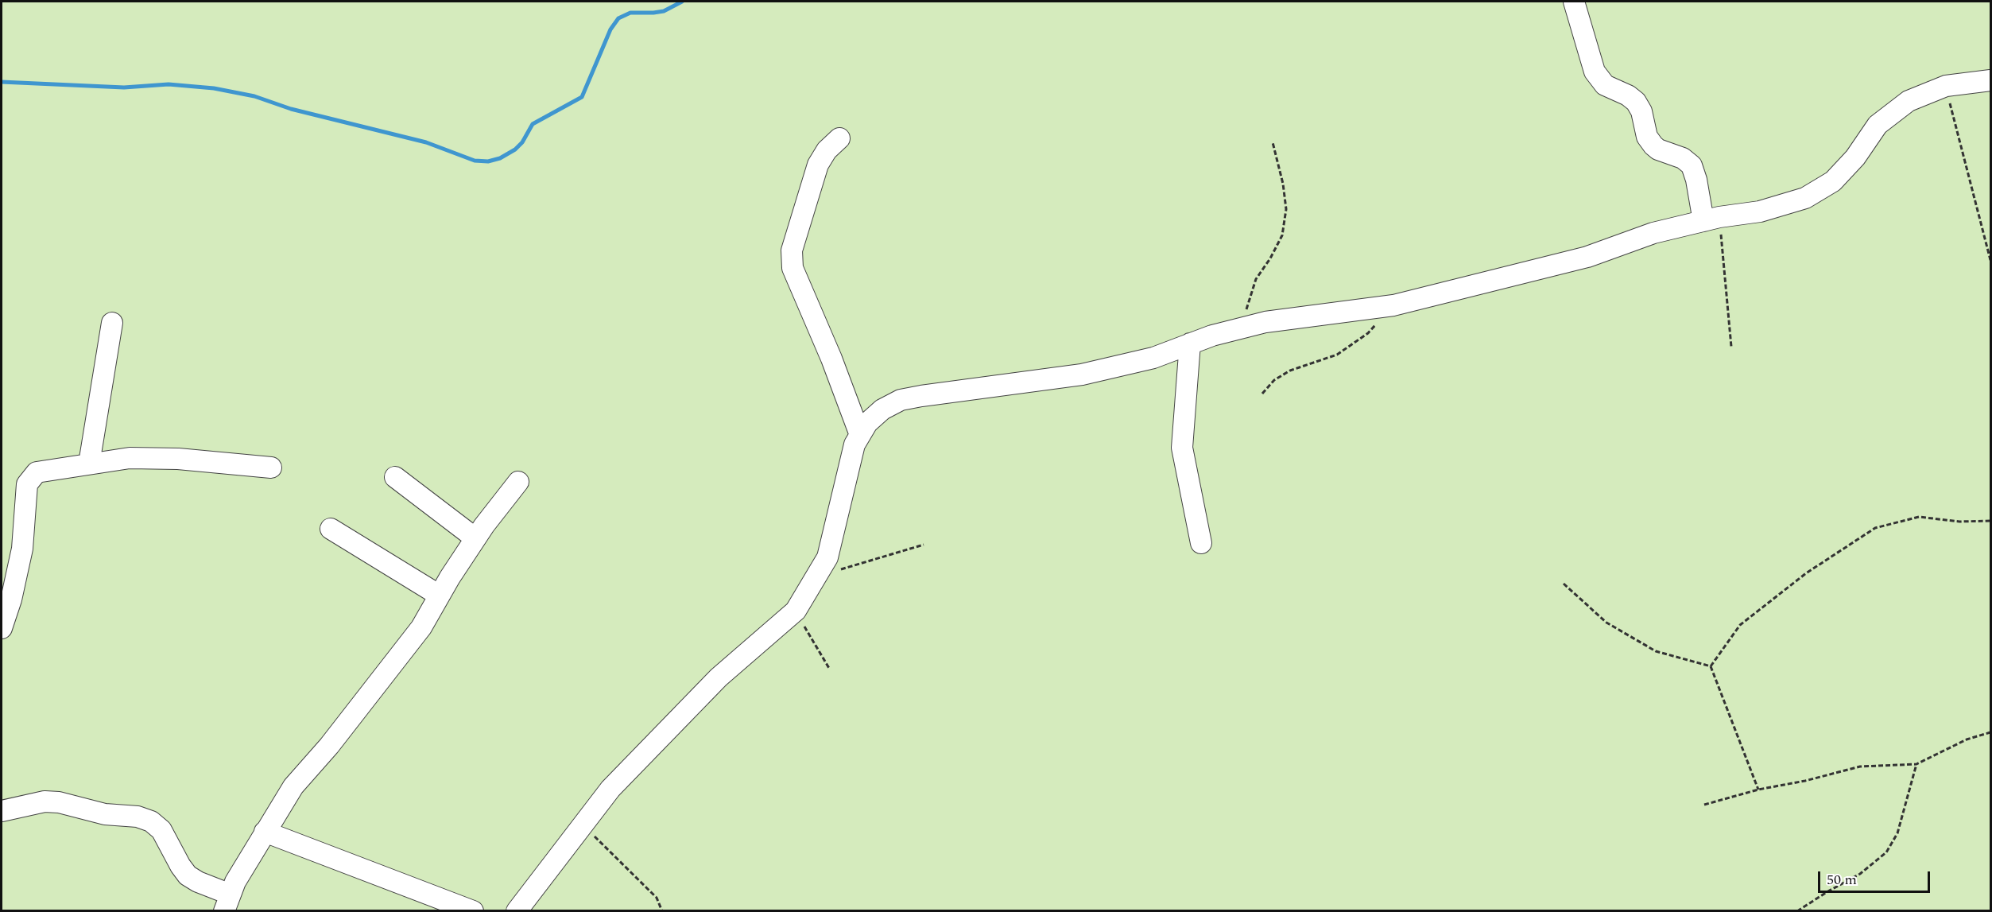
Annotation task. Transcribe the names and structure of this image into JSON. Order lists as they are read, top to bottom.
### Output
{
  "scale_bar": "50 m"
}
